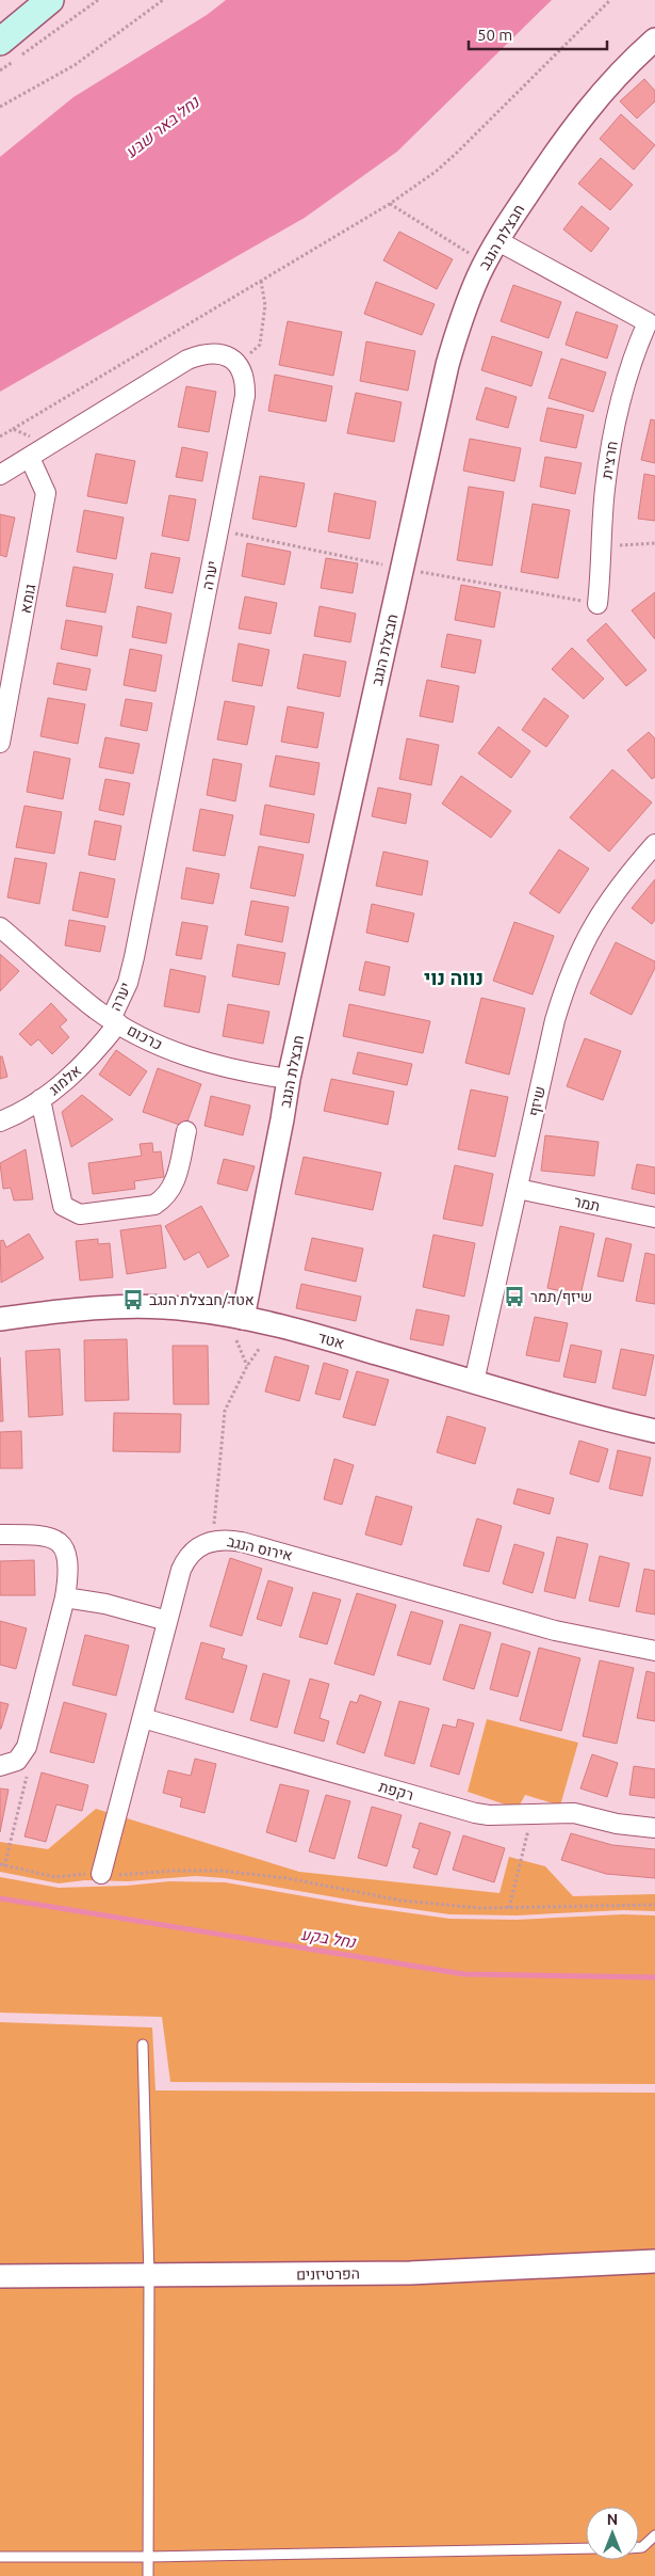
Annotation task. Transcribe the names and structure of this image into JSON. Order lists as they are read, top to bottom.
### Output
{
  "streets": {
    "street": [
      "חבצלת הנגב",
      "חרצית",
      "יערה",
      "גומא",
      "כרכום",
      "אלמוג",
      "שיזף",
      "תמר",
      "אטד",
      "אירוס הנגב",
      "רקפת",
      "הפרטיזנים"
    ]
  },
  "crossings": [
    ["חבצלת הנגב", "חרצית"],
    ["חבצלת הנגב", "כרכום"],
    ["חבצלת הנגב", "אטד"],
    ["יערה", "כרכום"],
    ["יערה", "אלמוג"],
    ["כרכום", "אלמוג"],
    ["שיזף", "תמר"],
    ["שיזף", "אטד"],
    ["אירוס הנגב", "רקפת"]
  ],
  "districts": ["נווה נוי"],
  "water": ["נחל באר שבע", "נחל בקע"],
  "places": {
    "bus stop": ["שיזף/תמר", "אטד/חבצלת הנגב"]
  },
  "scale_bar": "50 m",
  "north": "top"
}
